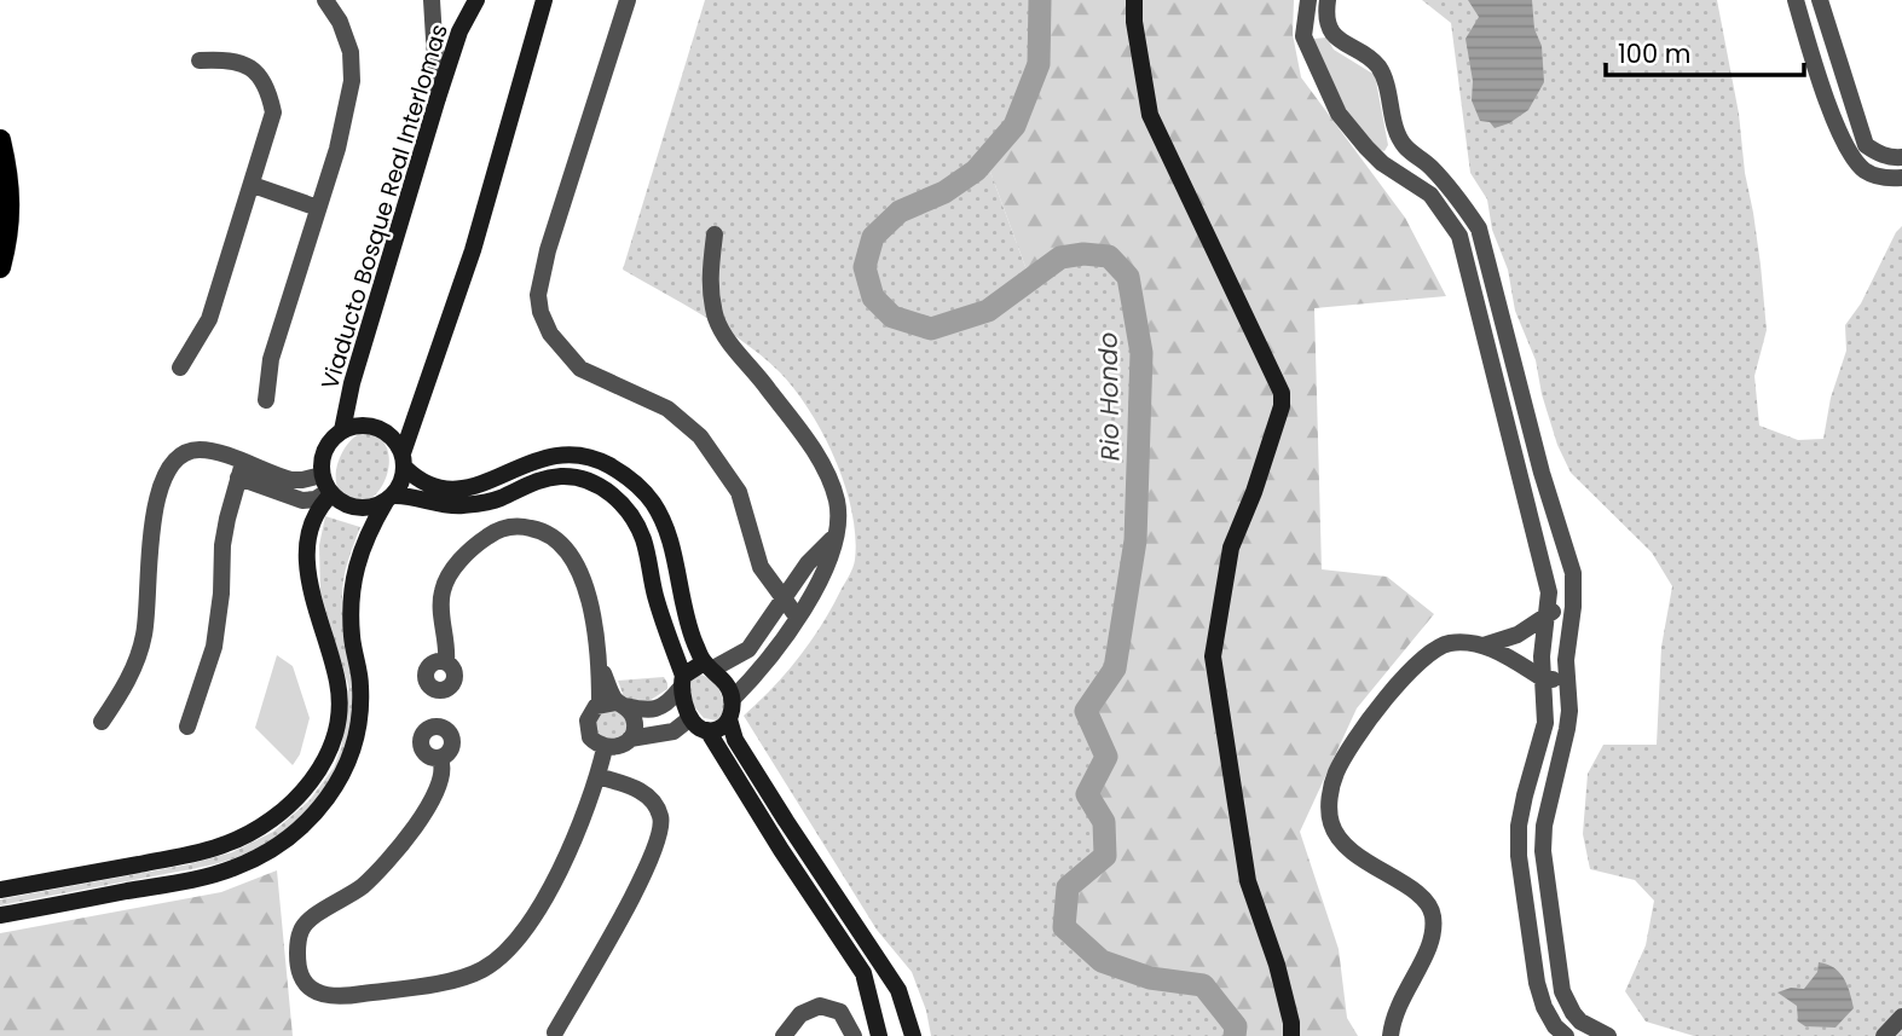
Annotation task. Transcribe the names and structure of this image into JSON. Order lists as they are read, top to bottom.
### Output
{
  "streets": {
    "main road": ["Viaducto Bosque Real Interlomas"]
  },
  "water": ["Rio Hondo"],
  "scale_bar": "100 m"
}
